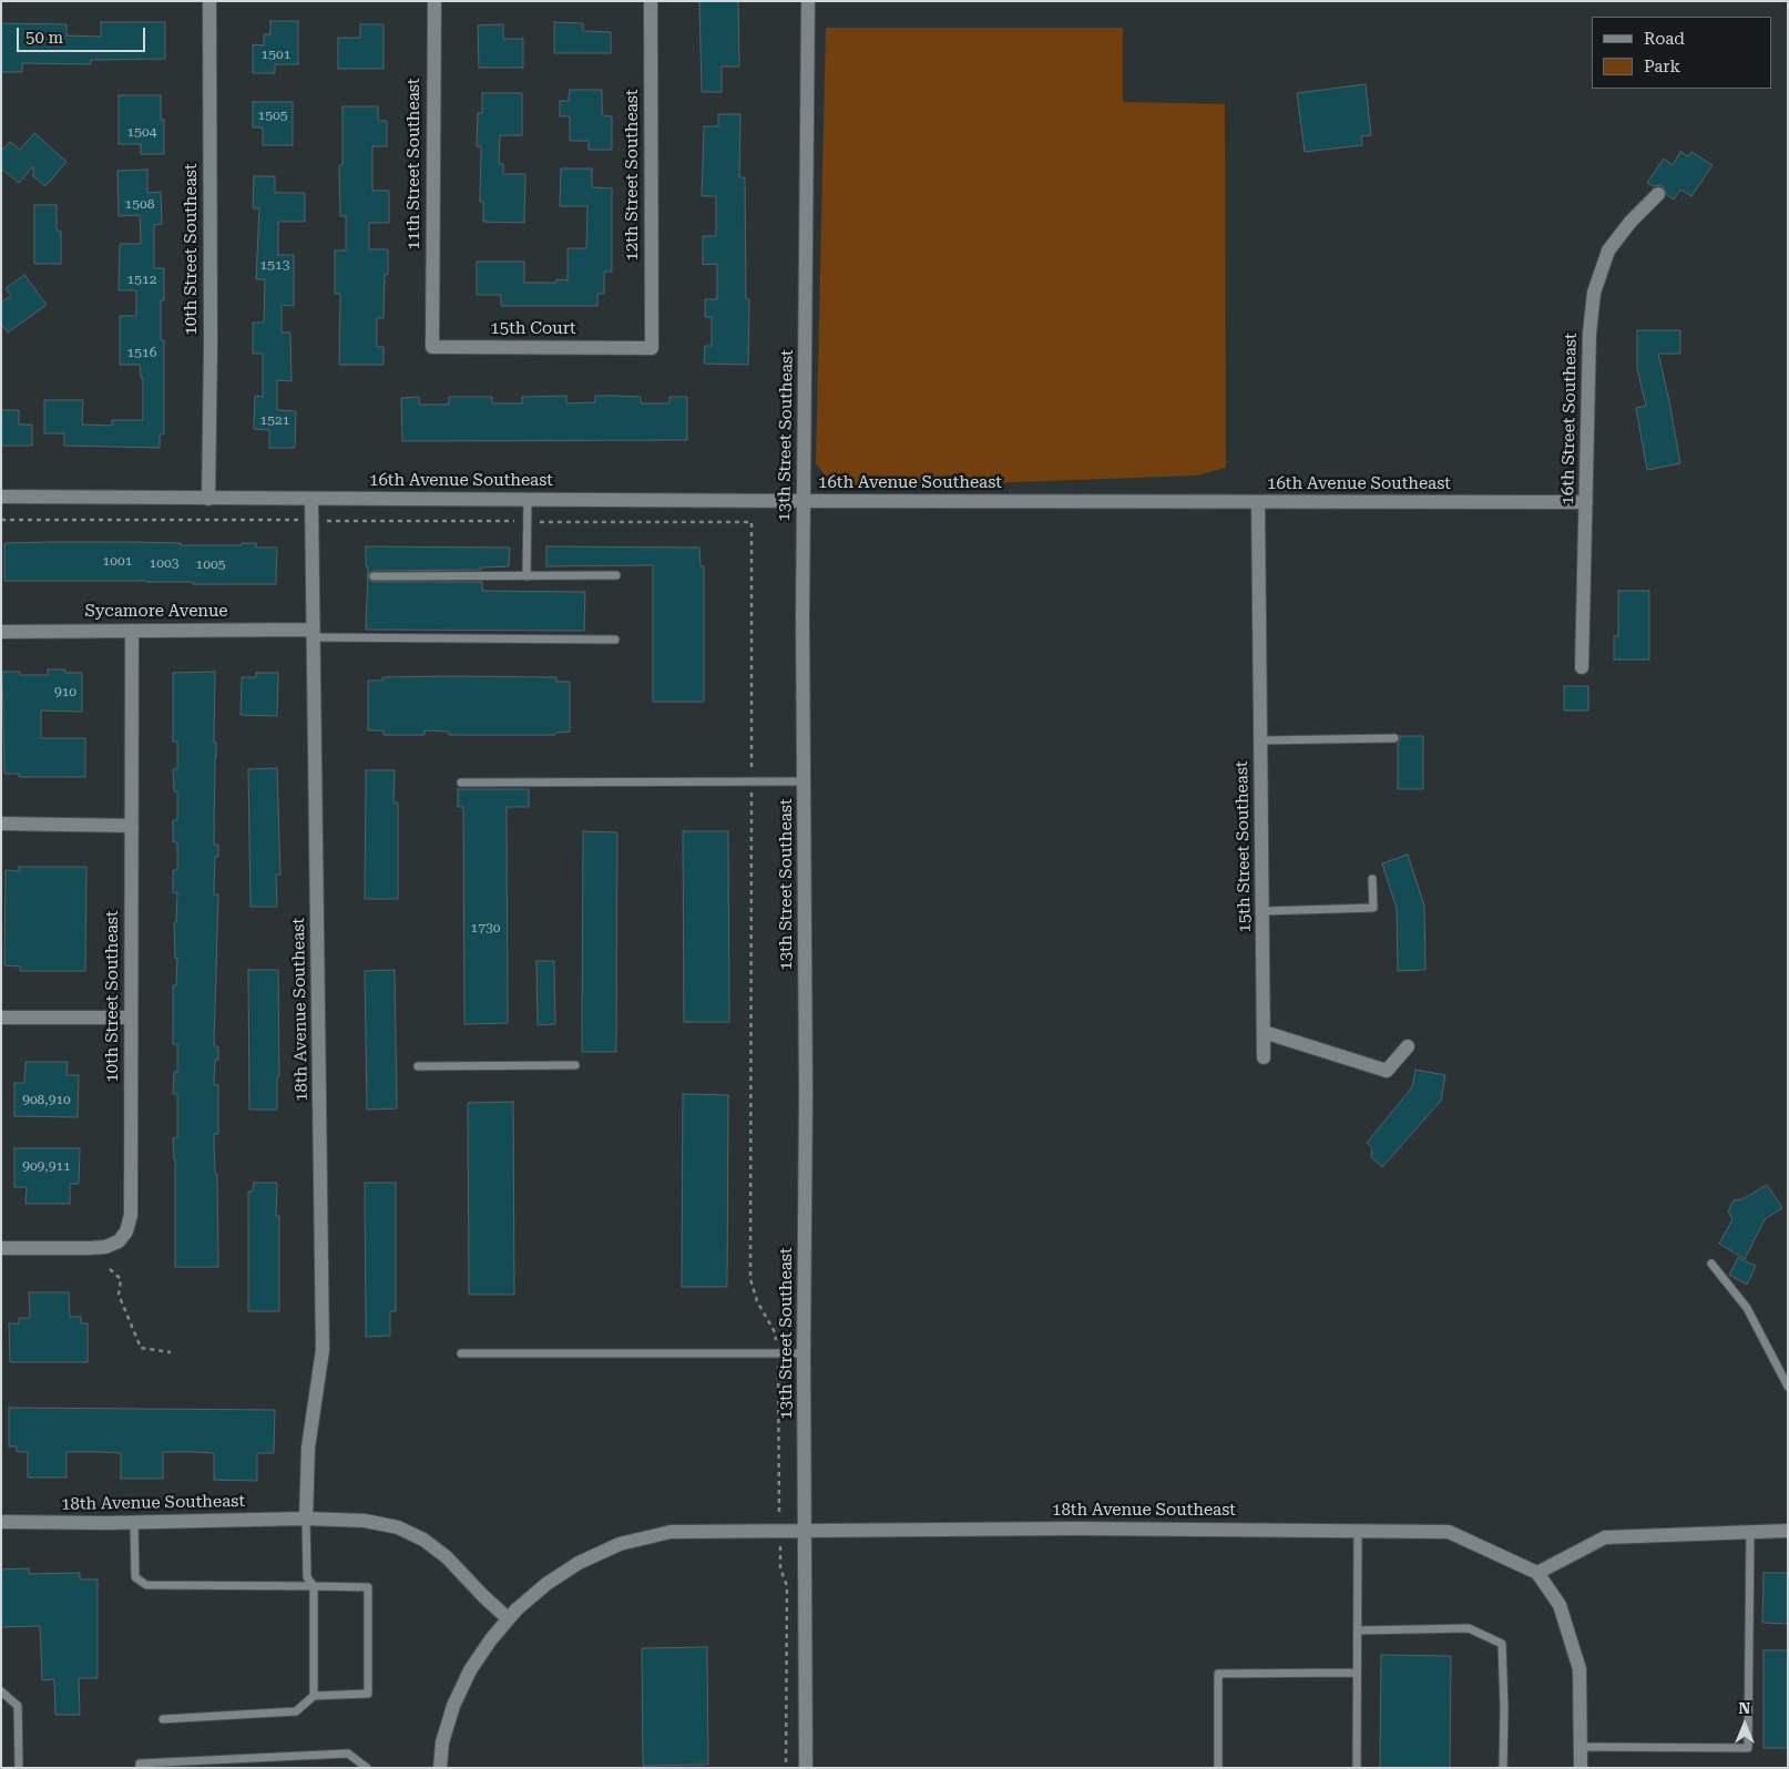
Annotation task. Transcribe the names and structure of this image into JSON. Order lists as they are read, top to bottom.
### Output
{
  "streets": {
    "street": [
      "11th Street Southeast",
      "12th Street Southeast",
      "10th Street Southeast",
      "15th Court",
      "16th Street Southeast",
      "13th Street Southeast",
      "16th Avenue Southeast",
      "Sycamore Avenue",
      "15th Street Southeast",
      "18th Avenue Southeast"
    ]
  },
  "crossings": [
    ["11th Street Southeast", "15th Court"],
    ["12th Street Southeast", "15th Court"],
    ["10th Street Southeast", "16th Avenue Southeast"],
    ["10th Street Southeast", "Sycamore Avenue"],
    ["16th Street Southeast", "16th Avenue Southeast"],
    ["13th Street Southeast", "16th Avenue Southeast"],
    ["13th Street Southeast", "18th Avenue Southeast"],
    ["16th Avenue Southeast", "15th Street Southeast"],
    ["16th Avenue Southeast", "18th Avenue Southeast"],
    ["Sycamore Avenue", "18th Avenue Southeast"]
  ],
  "house_numbers": [
    "1501",
    "1505",
    "1504",
    "1508",
    "1513",
    "1512",
    "1516",
    "1521",
    "1001",
    "1003",
    "1005",
    "910",
    "1730",
    "908,910",
    "909,911"
  ],
  "legend": ["Road", "Park"],
  "scale_bar": "50 m",
  "north": "top"
}
